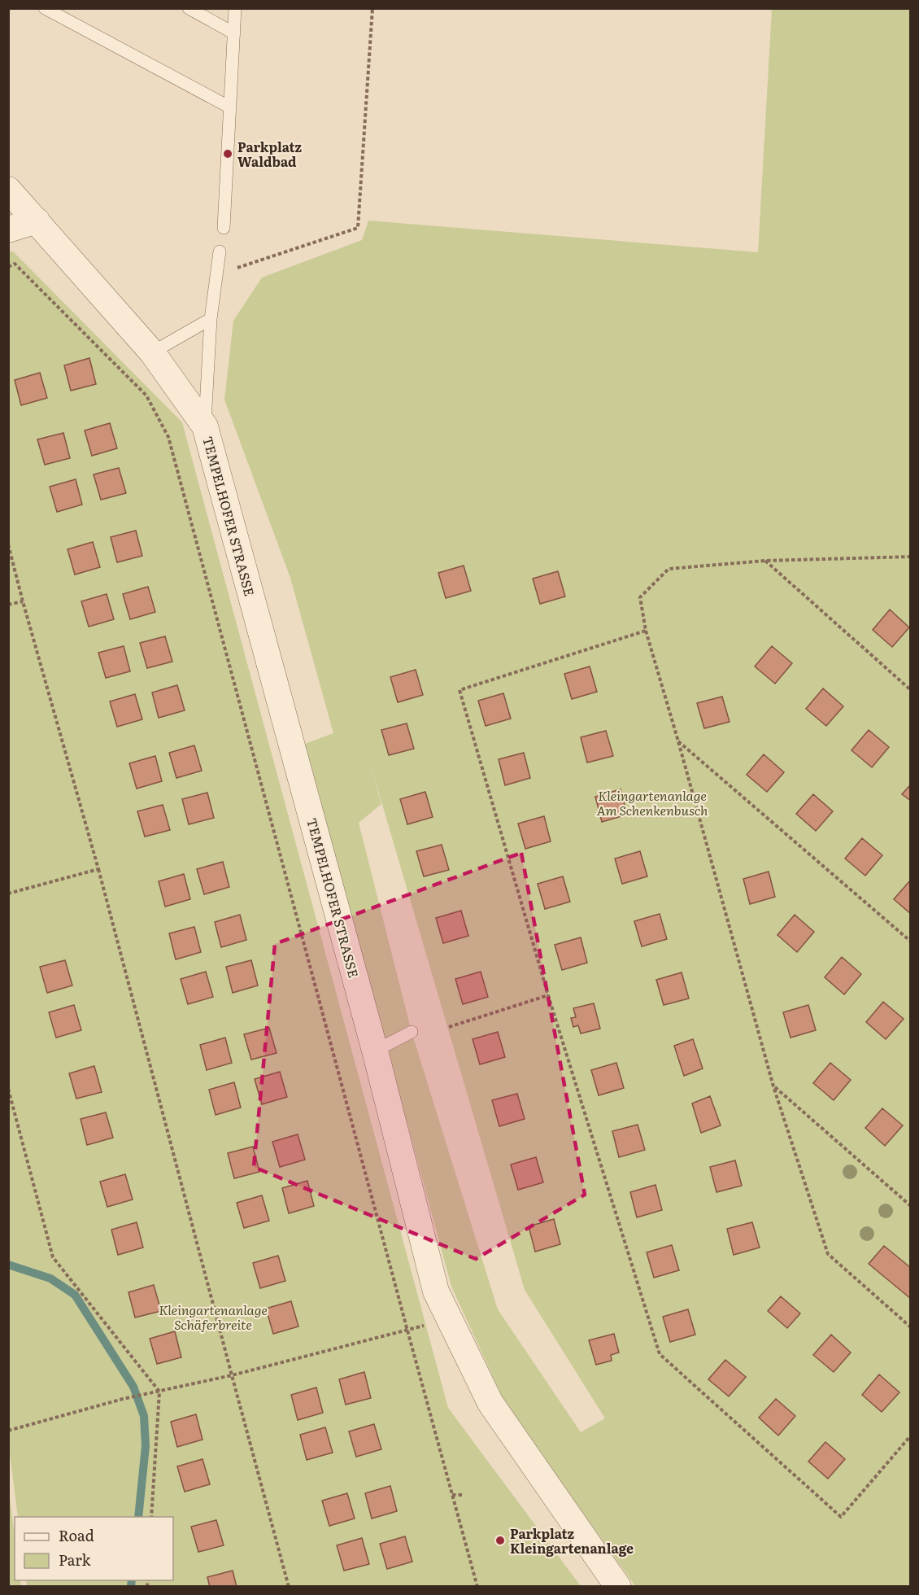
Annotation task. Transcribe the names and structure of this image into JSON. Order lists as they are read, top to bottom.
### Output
{
  "streets": {
    "street": ["TEMPELHOFER STRASSE"]
  },
  "parks": ["Kleingartenanlage Am Schenkenbusch", "Kleingartenanlage Schäferbreite"],
  "places": ["Parkplatz Waldbad", "Parkplatz Kleingartenanlage"],
  "legend": ["Road", "Park"]
}
